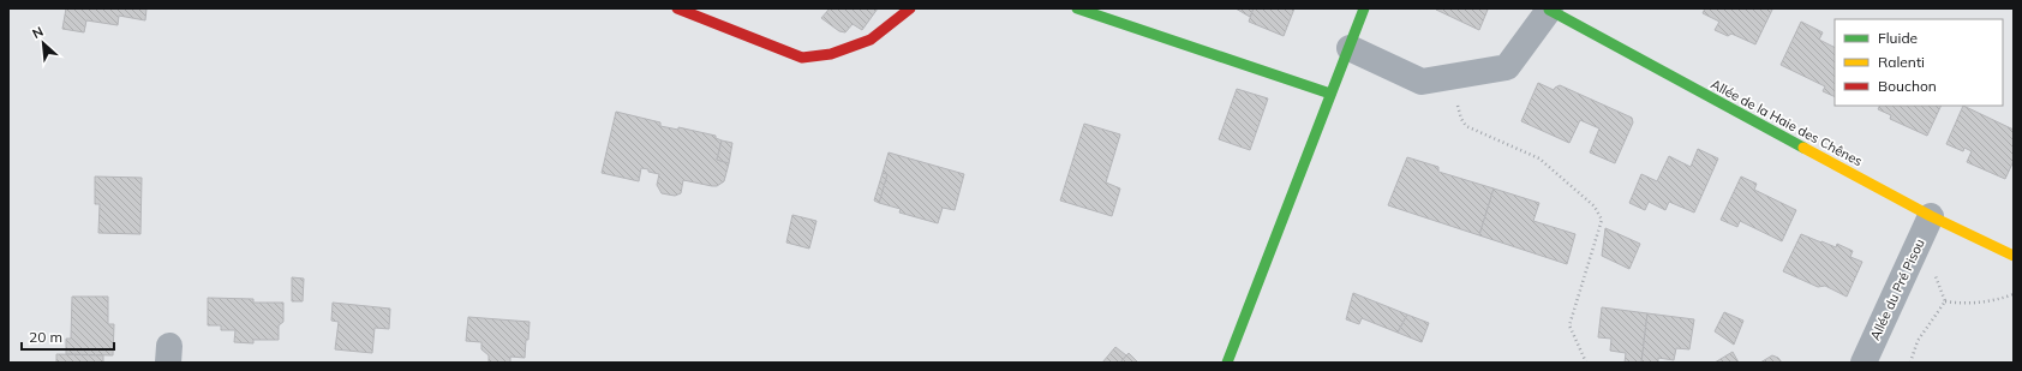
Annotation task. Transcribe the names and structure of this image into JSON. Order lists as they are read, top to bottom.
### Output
{
  "streets": {
    "street": ["Allée de la Haie des Chênes", "Allée du Pré Pisou"]
  },
  "crossings": [
    ["Allée de la Haie des Chênes", "Allée du Pré Pisou"]
  ],
  "legend": ["Fluide", "Ralenti", "Bouchon"],
  "scale_bar": "20 m",
  "north": "top left"
}
